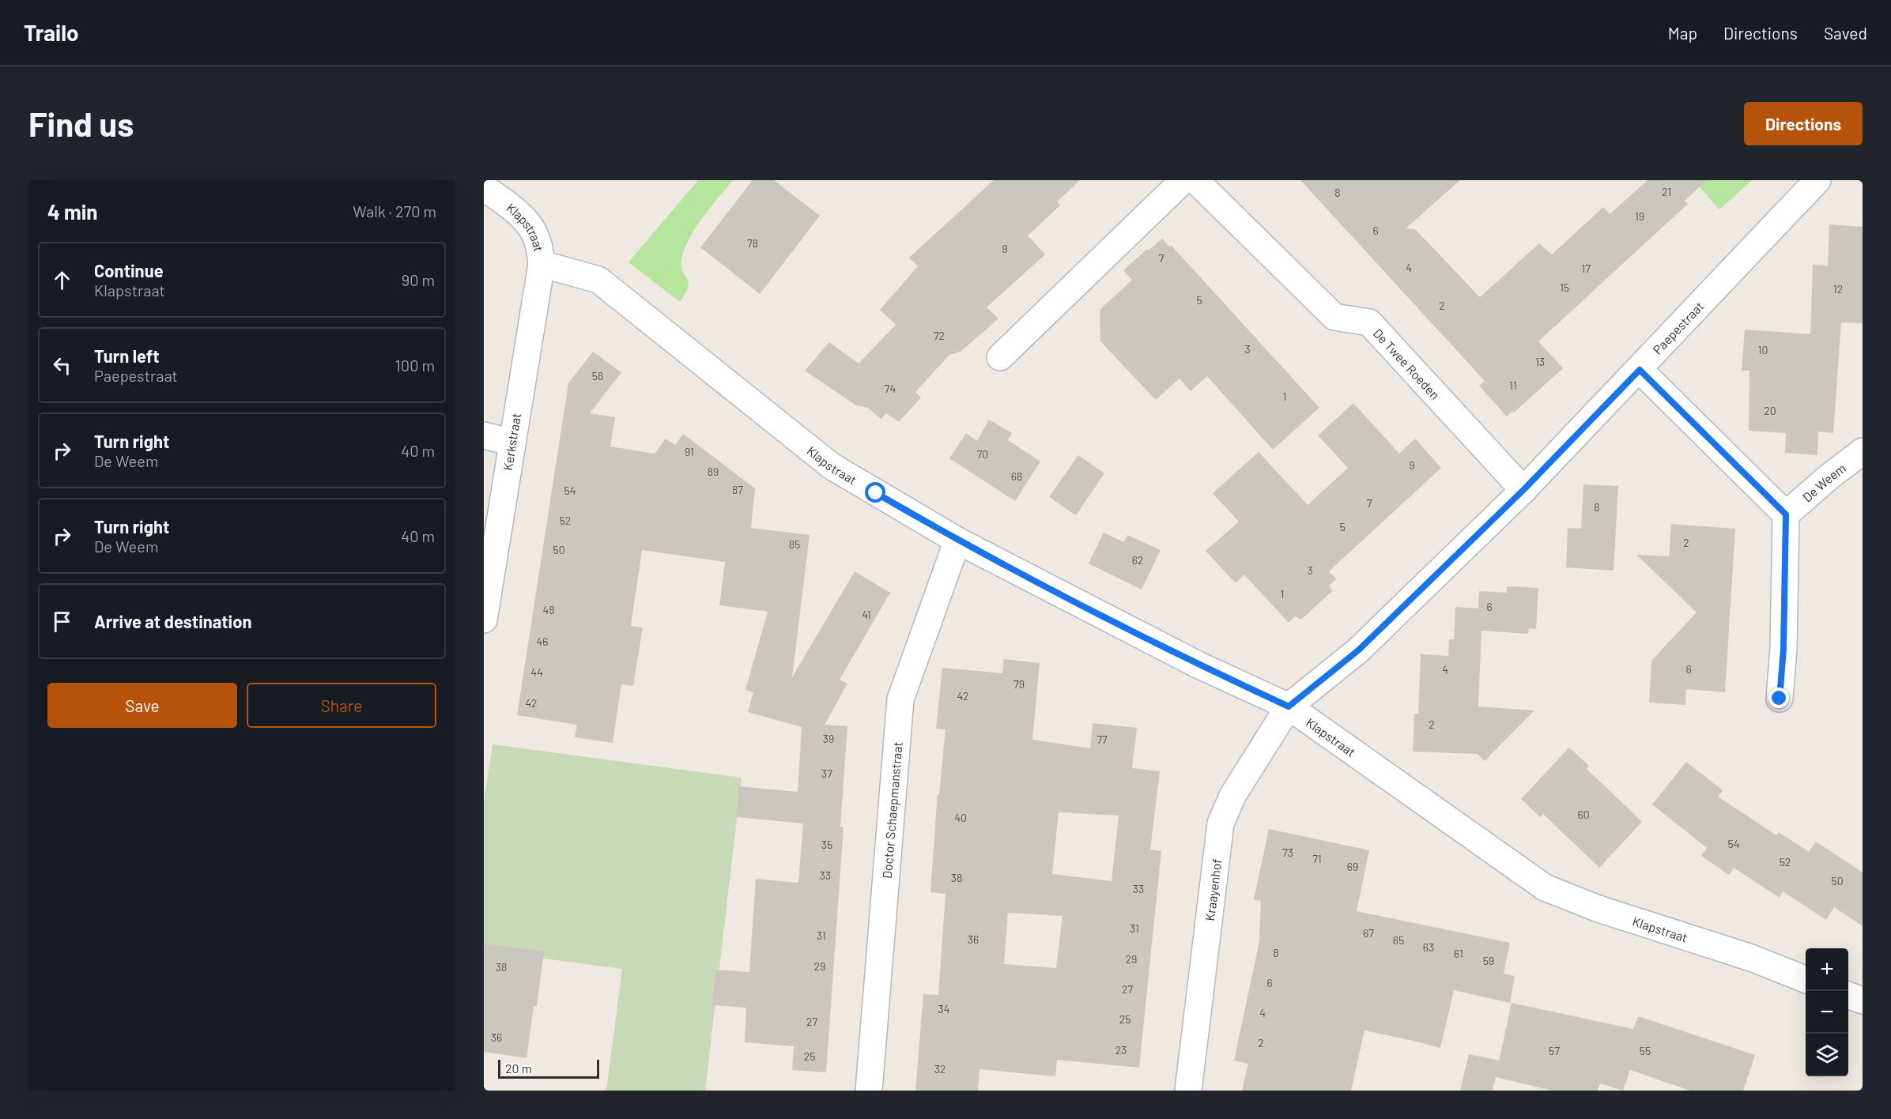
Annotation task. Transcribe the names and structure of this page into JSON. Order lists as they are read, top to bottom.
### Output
{
  "streets": {
    "street": [
      "Klapstraat",
      "Paepestraat",
      "De Twee Roeden",
      "Kerkstraat",
      "De Weem",
      "Doctor Schaepmanstraat",
      "Kraayenhof"
    ]
  },
  "crossings": [
    ["Klapstraat", "Paepestraat"],
    ["Klapstraat", "Kerkstraat"],
    ["Klapstraat", "Doctor Schaepmanstraat"],
    ["Klapstraat", "Kraayenhof"],
    ["Paepestraat", "De Twee Roeden"],
    ["Paepestraat", "Kraayenhof"]
  ],
  "house_numbers": [
    "21",
    "8",
    "19",
    "6",
    "78",
    "9",
    "7",
    "4",
    "17",
    "15",
    "12",
    "5",
    "2",
    "72",
    "3",
    "10",
    "13",
    "58",
    "11",
    "74",
    "1",
    "20",
    "91",
    "70",
    "9",
    "89",
    "68",
    "87",
    "54",
    "7",
    "8",
    "52",
    "5",
    "2",
    "85",
    "50",
    "62",
    "3",
    "1",
    "6",
    "48",
    "41",
    "46",
    "4",
    "6",
    "44",
    "79",
    "42",
    "42",
    "2",
    "39",
    "77",
    "37",
    "60",
    "40",
    "54",
    "35",
    "73",
    "71",
    "52",
    "69",
    "33",
    "38",
    "50",
    "33",
    "31",
    "67",
    "31",
    "36",
    "65",
    "63",
    "8",
    "61",
    "29",
    "59",
    "29",
    "38",
    "6",
    "27",
    "34",
    "4",
    "25",
    "27",
    "36",
    "2",
    "23",
    "57",
    "55",
    "25",
    "32"
  ],
  "scale_bar": "20 m",
  "page": {
    "header": "Trailo",
    "nav": ["Map", "Directions", "Saved"],
    "buttons": [
      "Directions",
      ["Save", "Share"]
    ],
    "title": "Find us",
    "heading": ["4 min", "Walk · 270 m"],
    "list": [
      ["Continue", "Klapstraat", "90 m"],
      ["Turn left", "Paepestraat", "100 m"],
      ["Turn right", "De Weem", "40 m"],
      ["Turn right", "De Weem", "40 m"],
      "Arrive at destination"
    ],
    "map_buttons": ["+", "−"],
    "scale": "20 m"
  }
}
